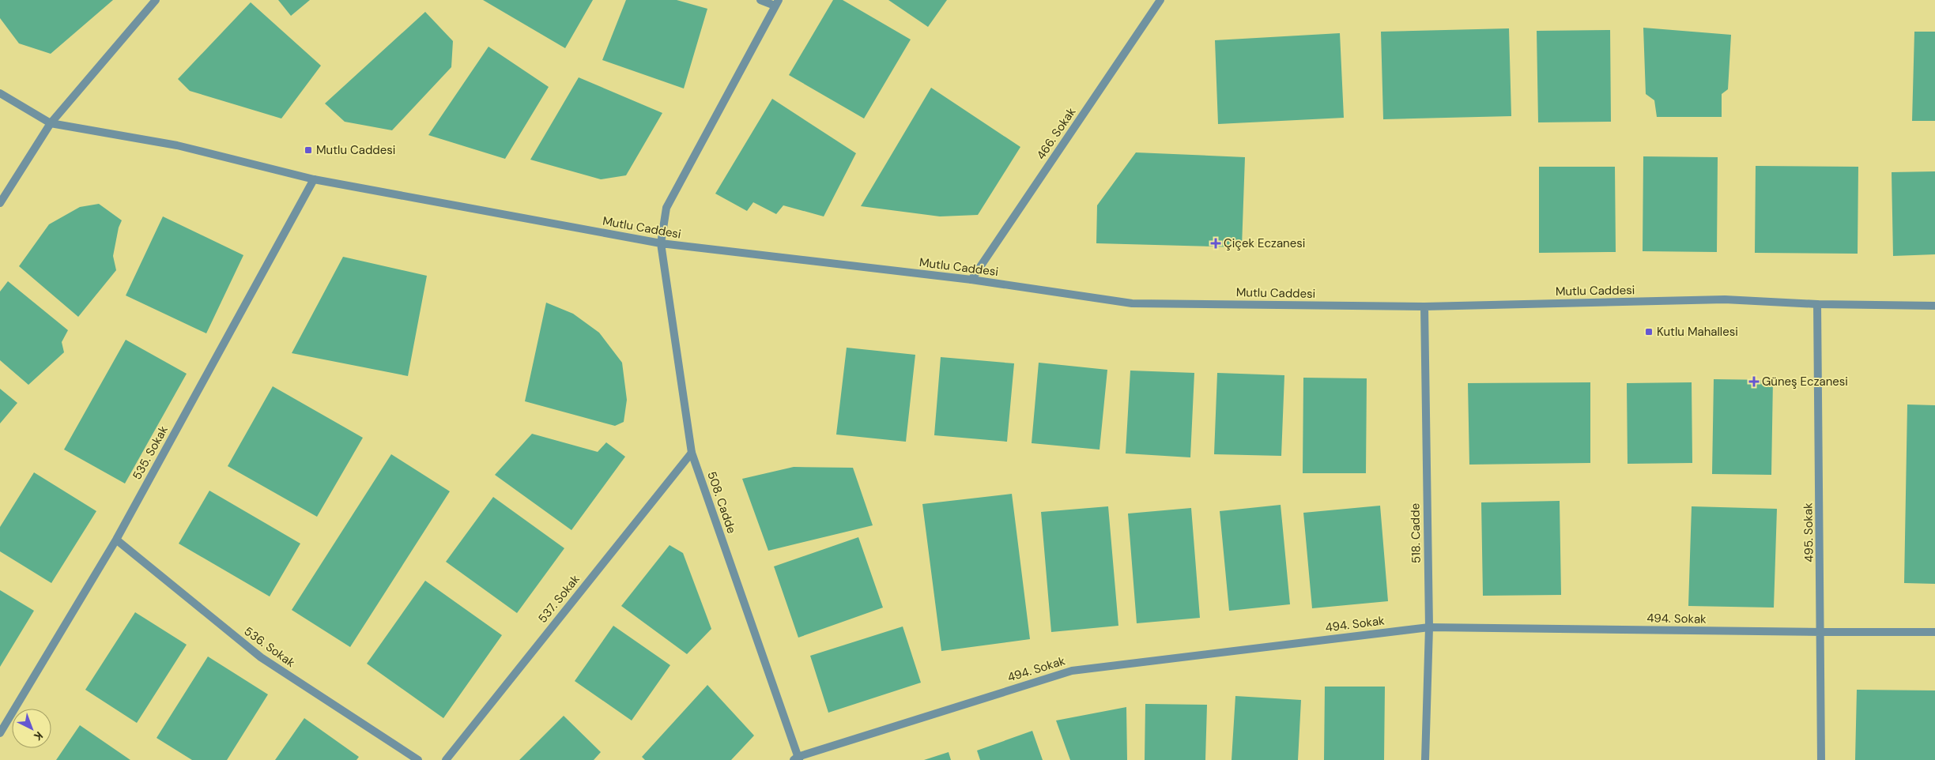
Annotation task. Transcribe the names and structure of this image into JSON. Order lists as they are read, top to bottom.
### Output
{
  "streets": {
    "street": [
      "466. Sokak",
      "Mutlu Caddesi",
      "535. Sokak",
      "508. Cadde",
      "495. Sokak",
      "518. Cadde",
      "537. Sokak",
      "494. Sokak",
      "536. Sokak"
    ]
  },
  "crossings": [
    ["466. Sokak", "Mutlu Caddesi"],
    ["Mutlu Caddesi", "535. Sokak"],
    ["Mutlu Caddesi", "508. Cadde"],
    ["Mutlu Caddesi", "495. Sokak"],
    ["Mutlu Caddesi", "518. Cadde"],
    ["535. Sokak", "536. Sokak"],
    ["508. Cadde", "537. Sokak"],
    ["508. Cadde", "494. Sokak"],
    ["495. Sokak", "494. Sokak"],
    ["518. Cadde", "494. Sokak"]
  ],
  "places": {
    "transit": ["Mutlu Caddesi", "Kutlu Mahallesi"],
    "health": ["Çiçek Eczanesi", "Güneş Eczanesi"]
  },
  "north": "bottom right"
}
